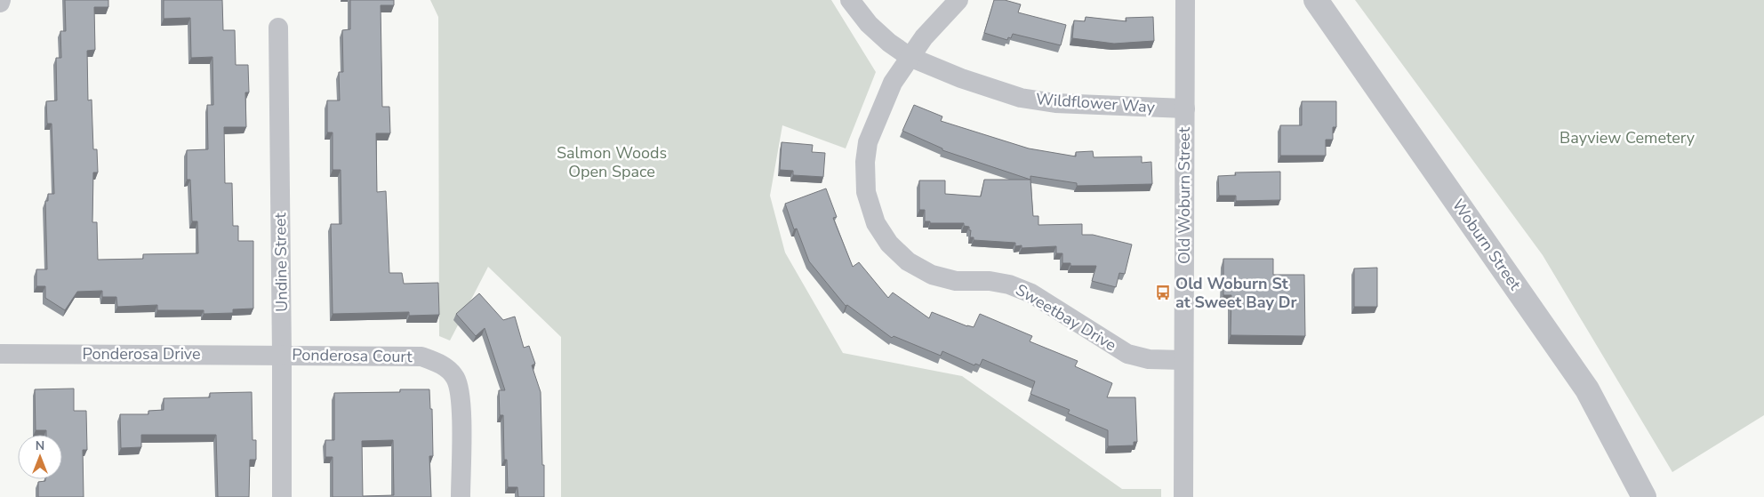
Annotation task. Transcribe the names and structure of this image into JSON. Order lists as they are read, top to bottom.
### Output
{
  "streets": {
    "street": [
      "Wildflower Way",
      "Old Woburn Street",
      "Woburn Street",
      "Undine Street",
      "Sweetbay Drive",
      "Ponderosa Drive",
      "Ponderosa Court"
    ]
  },
  "crossings": [
    ["Wildflower Way", "Old Woburn Street"],
    ["Wildflower Way", "Sweetbay Drive"],
    ["Old Woburn Street", "Sweetbay Drive"],
    ["Undine Street", "Ponderosa Drive"],
    ["Undine Street", "Ponderosa Court"],
    ["Ponderosa Drive", "Ponderosa Court"]
  ],
  "parks": ["Bayview Cemetery", "Salmon Woods Open Space"],
  "places": {
    "bus stop": ["Old Woburn St at Sweet Bay Dr"]
  },
  "north": "top"
}
